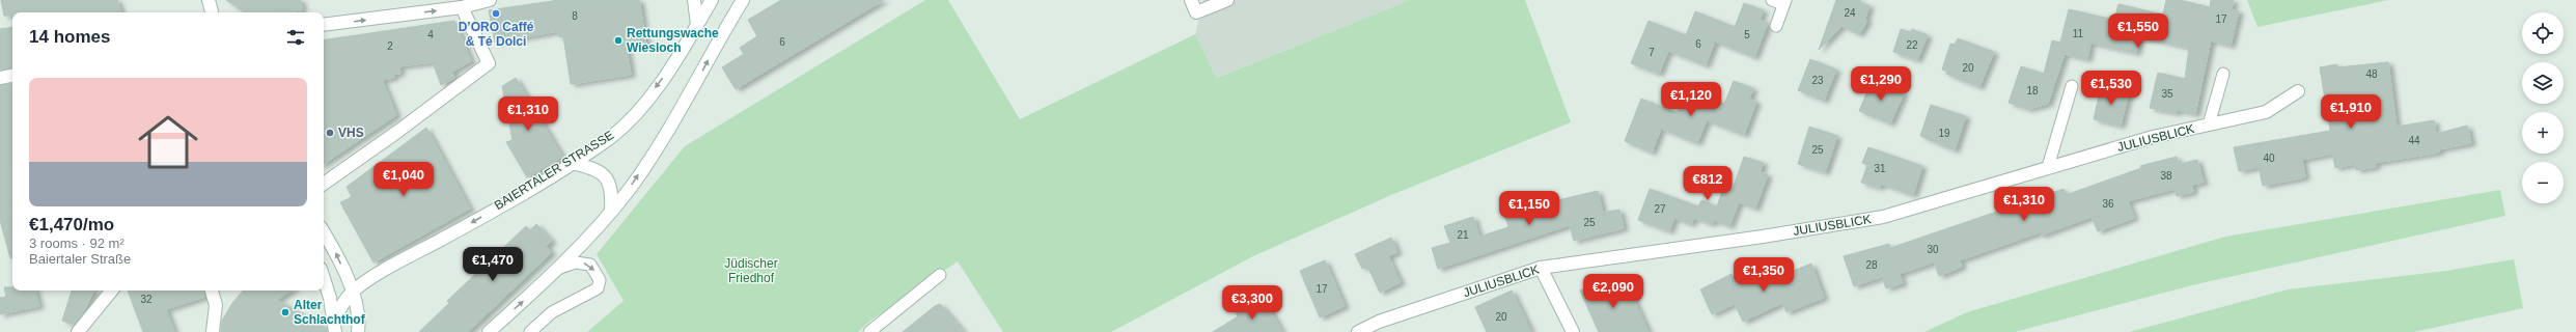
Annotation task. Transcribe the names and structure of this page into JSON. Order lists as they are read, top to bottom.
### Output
{
  "streets": {
    "street": ["JULIUSBLICK", "BAIERTALER STRASSE"]
  },
  "parks": ["Jüdischer Friedhof"],
  "places": [
    "D’ORO Caffé & Té Dolci",
    "Rettungswache Wiesloch",
    "VHS",
    "Alter Schlachthof"
  ],
  "house_numbers": [
    "24",
    "8",
    "17",
    "11",
    "4",
    "5",
    "6",
    "6",
    "22",
    "2",
    "7",
    "20",
    "48",
    "23",
    "18",
    "35",
    "19",
    "44",
    "25",
    "40",
    "31",
    "38",
    "36",
    "27",
    "25",
    "21",
    "30",
    "28",
    "17",
    "32",
    "20"
  ],
  "page": {
    "map_buttons": ["+", "−"],
    "heading": "14 homes",
    "price": [
      "€1,550",
      "€1,290",
      "€1,530",
      "€1,120",
      "€1,910",
      "€1,310",
      "€1,040",
      "€812",
      "€1,310",
      "€1,150",
      "€1,470",
      "€1,350",
      "€2,090",
      "€3,300"
    ],
    "list": [
      {
        "name": "€1,470/mo",
        "note": "3 rooms · 92 m² · Baiertaler Straße"
      }
    ]
  }
}
